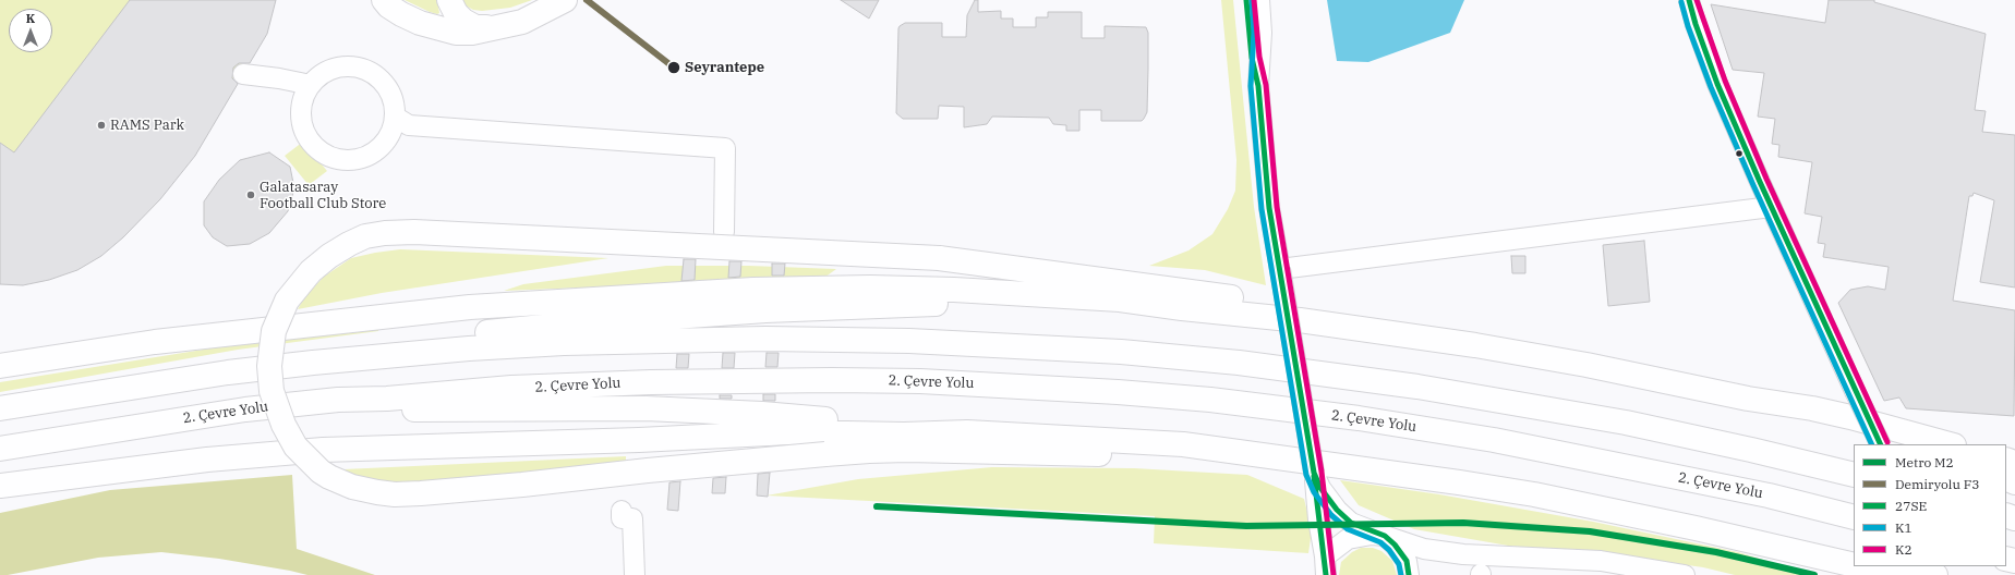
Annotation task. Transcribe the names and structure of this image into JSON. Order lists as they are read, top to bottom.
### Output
{
  "streets": {
    "main road": ["2. Çevre Yolu"]
  },
  "places": ["Seyrantepe", "RAMS Park", "Galatasaray Football Club Store"],
  "lines": [
    "rail line F3",
    "transit line 27SE",
    "transit line K1",
    "transit line K2",
    "metro line M2"
  ],
  "legend": [
    "Metro M2",
    "Demiryolu F3",
    "27SE",
    "K1",
    "K2"
  ],
  "north": "top"
}
